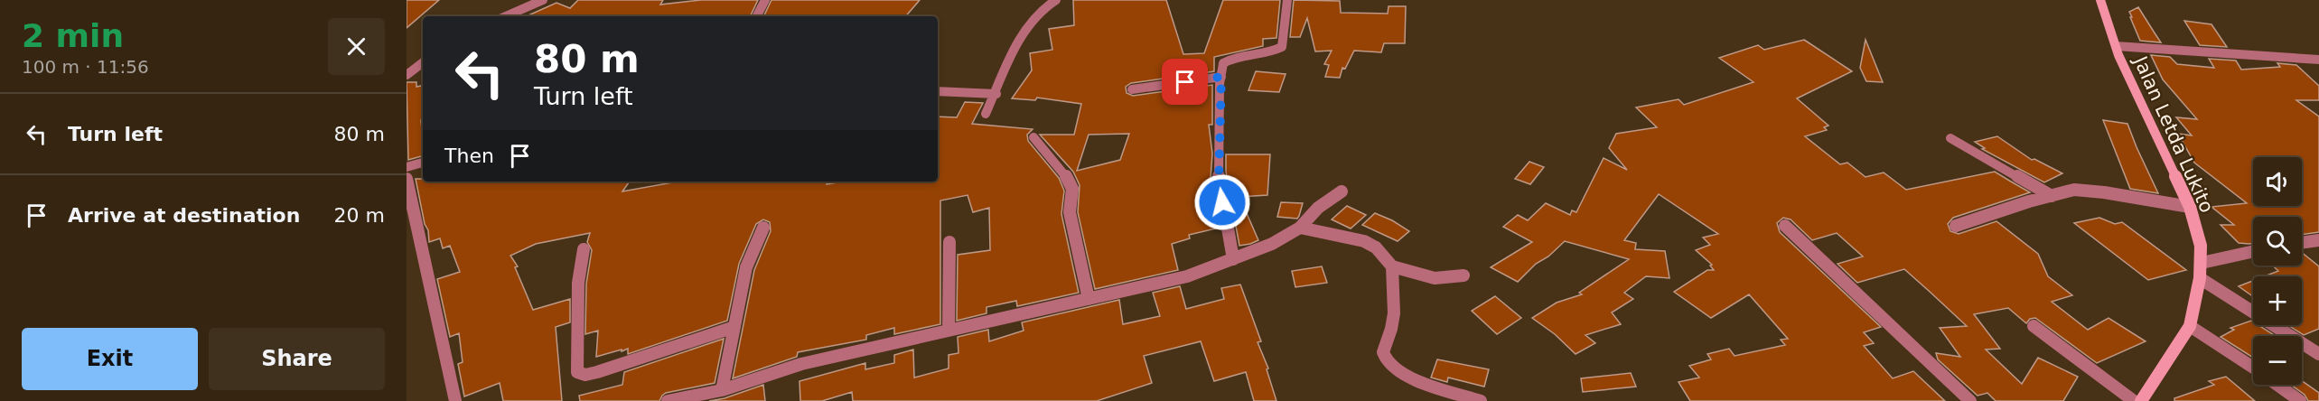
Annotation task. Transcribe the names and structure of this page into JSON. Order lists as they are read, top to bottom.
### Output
{
  "streets": {
    "street": ["Jalan Letda Lukito"]
  },
  "page": {
    "heading": ["2 min", "100 m · 11:56"],
    "turn": ["80 m", "Turn left"],
    "list": [
      {
        "name": "Turn left",
        "value": "80 m"
      },
      {
        "name": "Arrive at destination",
        "value": "20 m"
      }
    ],
    "then": "Then",
    "map_buttons": ["+", "−"],
    "buttons": ["Exit", "Share"]
  }
}
